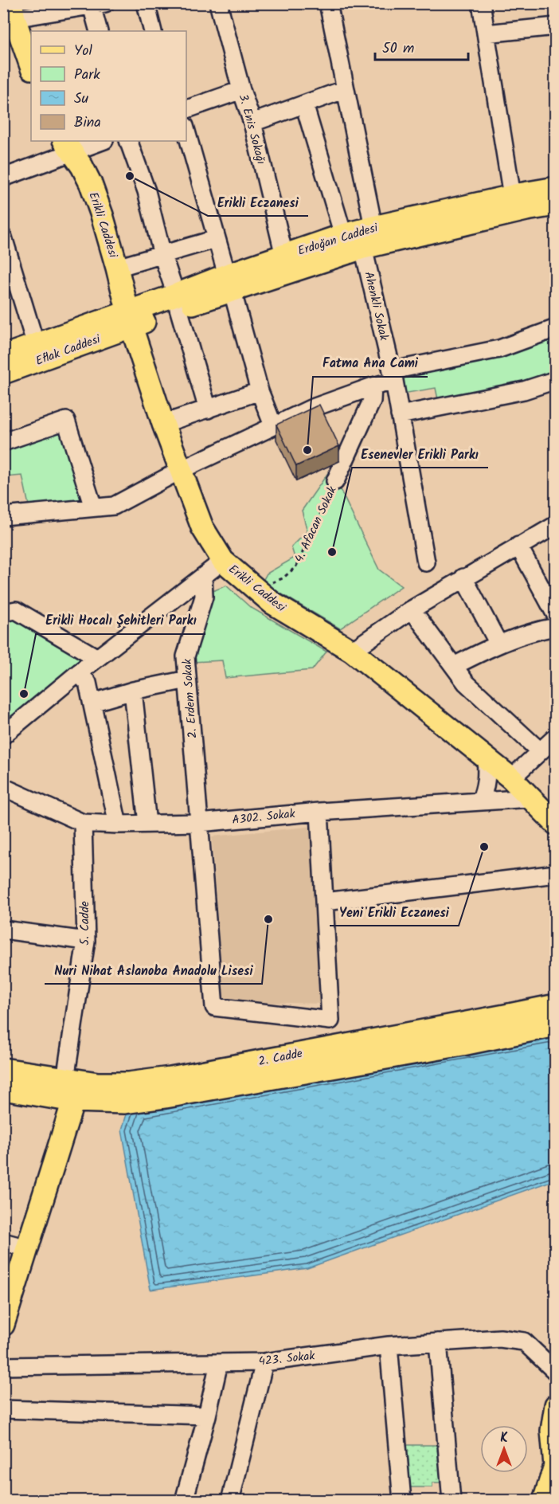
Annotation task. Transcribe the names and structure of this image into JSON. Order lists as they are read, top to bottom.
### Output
{
  "streets": {
    "main road": [
      "Erikli Caddesi",
      "Erdoğan Caddesi",
      "Eflak Caddesi",
      "2. Cadde"
    ],
    "street": [
      "3. Enis Sokağı",
      "Ahenkli Sokak",
      "4. Afacan Sokak",
      "2. Erdem Sokak",
      "A302. Sokak",
      "5. Cadde",
      "423. Sokak"
    ]
  },
  "crossings": [
    ["3. Enis Sokağı", "Erdoğan Caddesi"],
    ["Erikli Caddesi", "Erdoğan Caddesi"],
    ["Erikli Caddesi", "Eflak Caddesi"],
    ["Erikli Caddesi", "4. Afacan Sokak"],
    ["Erikli Caddesi", "A302. Sokak"],
    ["Erdoğan Caddesi", "Ahenkli Sokak"],
    ["Erdoğan Caddesi", "Eflak Caddesi"],
    ["2. Erdem Sokak", "A302. Sokak"],
    ["A302. Sokak", "5. Cadde"],
    ["5. Cadde", "2. Cadde"]
  ],
  "places": [
    "Erikli Eczanesi",
    "Fatma Ana Cami",
    "Esenevler Erikli Parkı",
    "Erikli Hocalı Şehitleri Parkı",
    "Yeni Erikli Eczanesi",
    "Nuri Nihat Aslanoba Anadolu Lisesi"
  ],
  "legend": [
    "Yol",
    "Park",
    "Su",
    "Bina"
  ],
  "scale_bar": "50 m",
  "north": "top"
}
